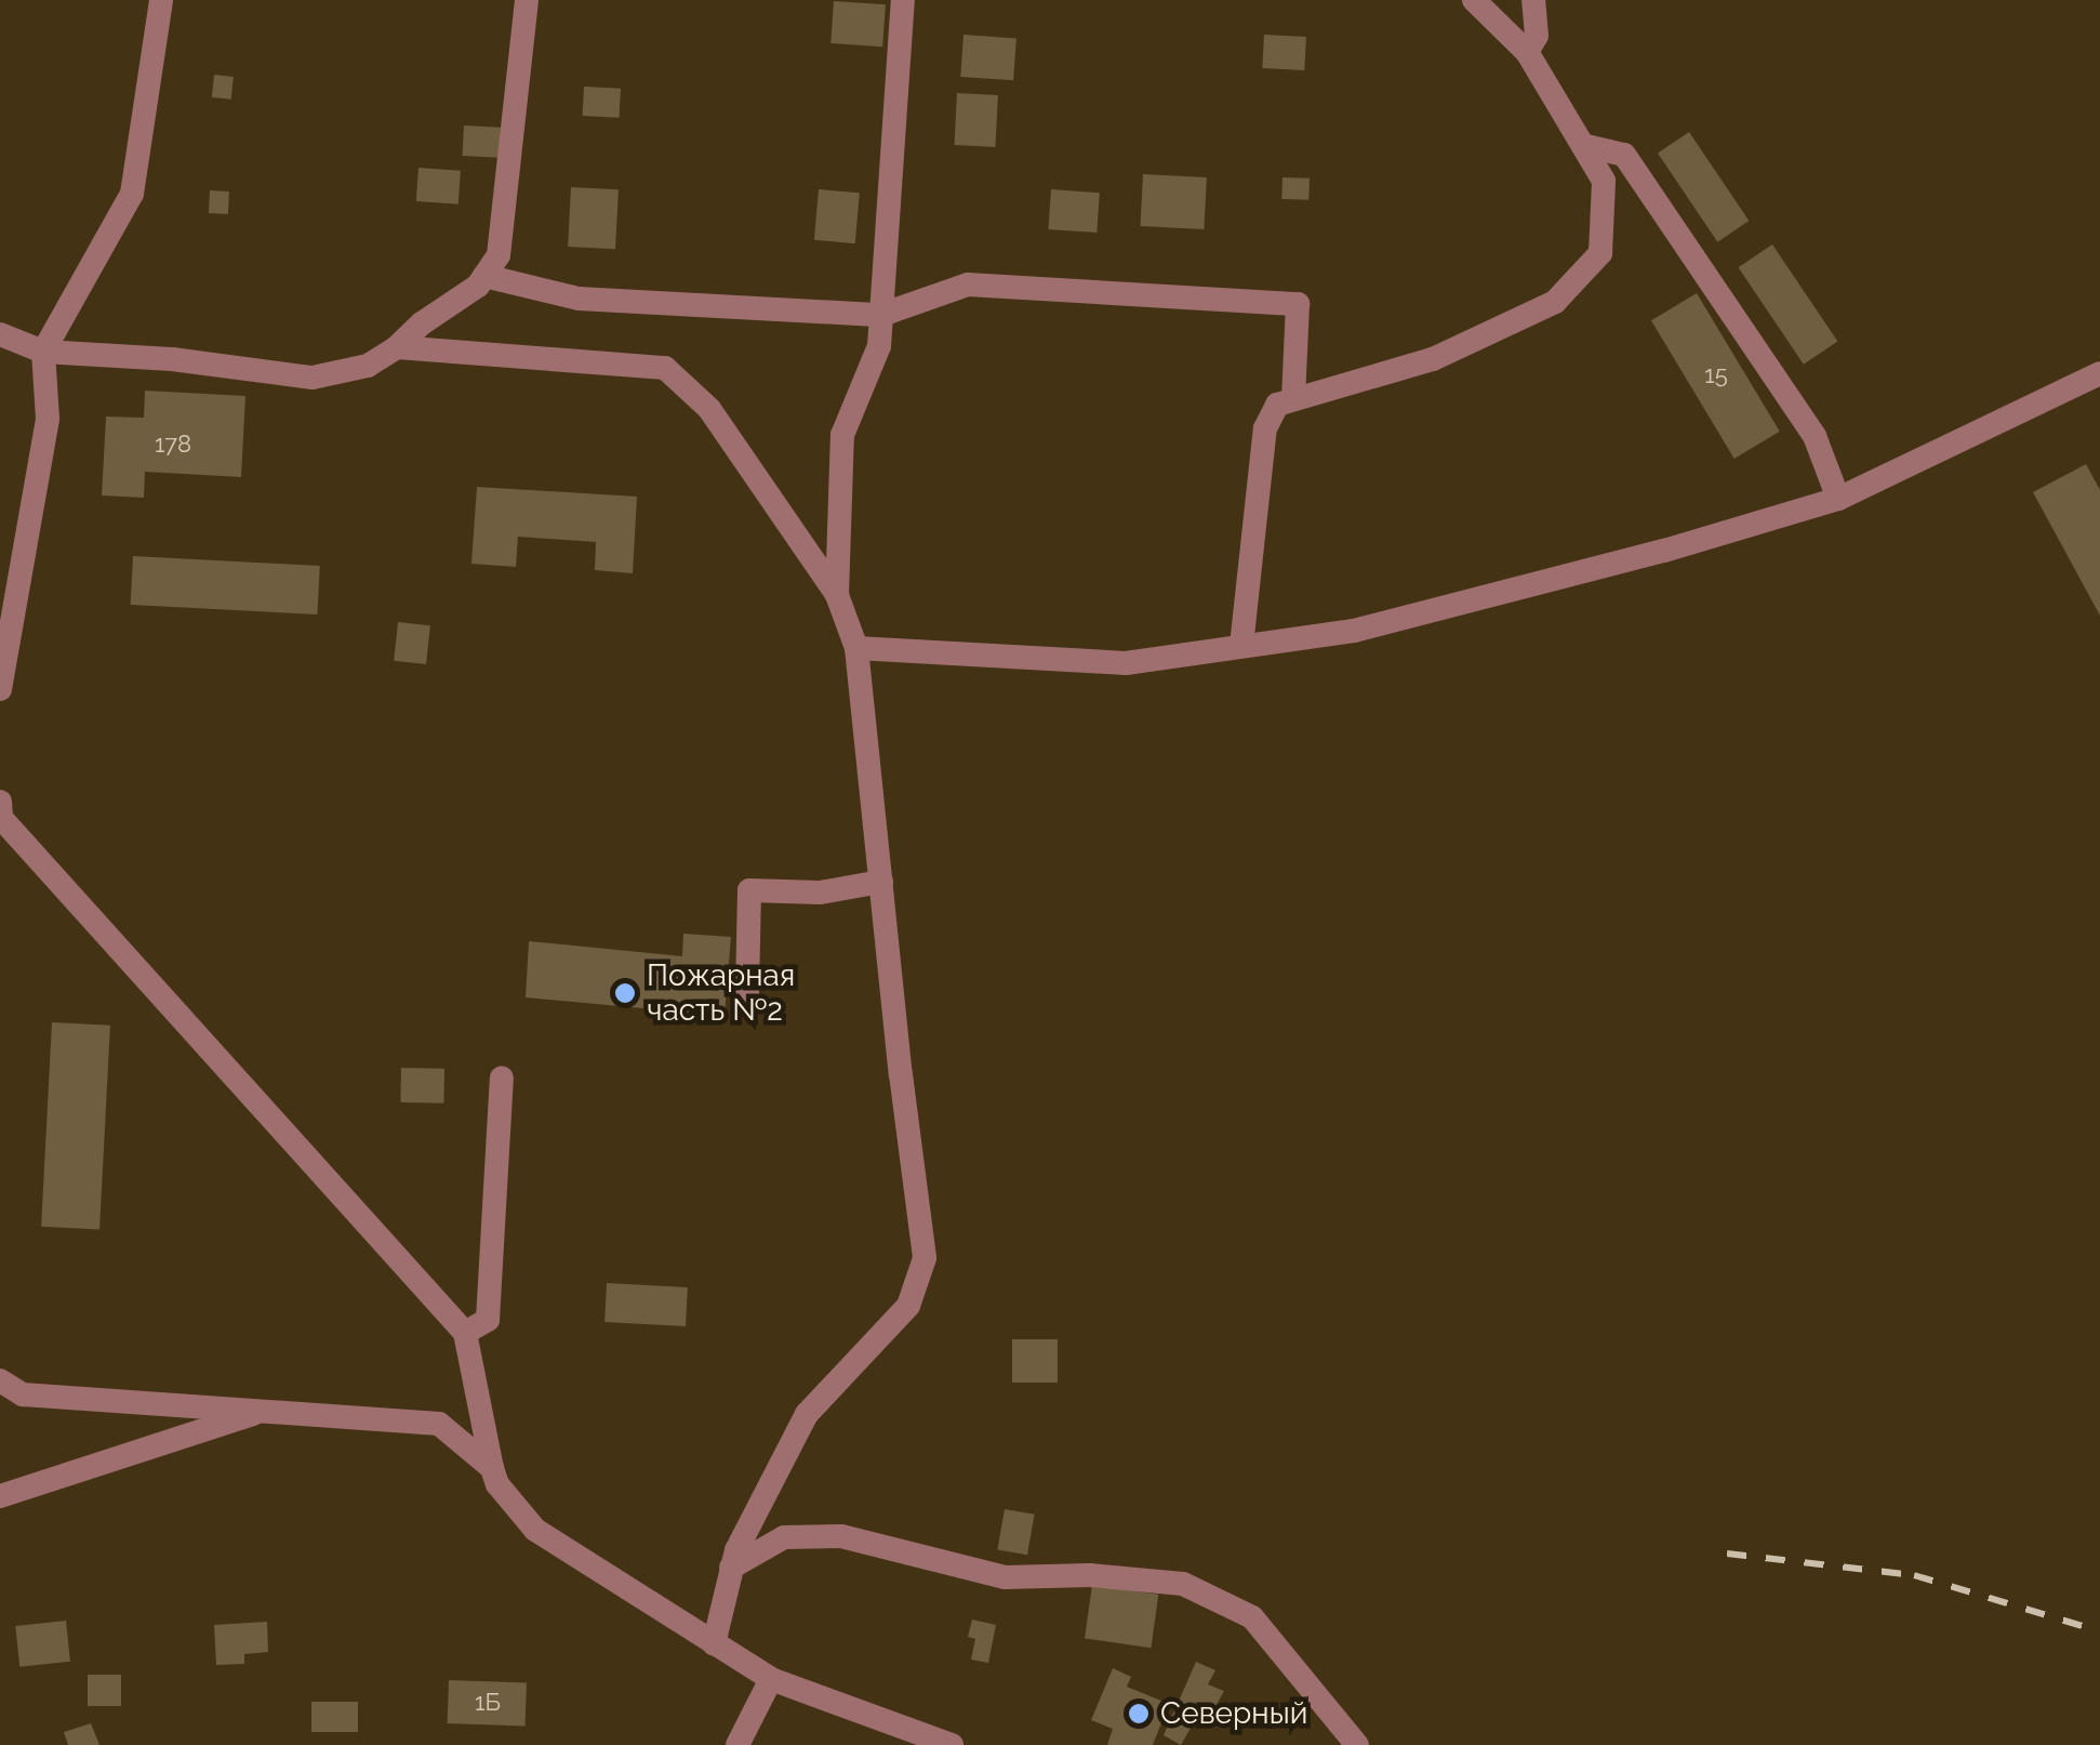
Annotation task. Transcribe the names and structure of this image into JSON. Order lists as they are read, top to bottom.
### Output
{
  "places": ["Пожарная часть №2", "Северный"],
  "house_numbers": ["15", "178", "1Б"]
}
